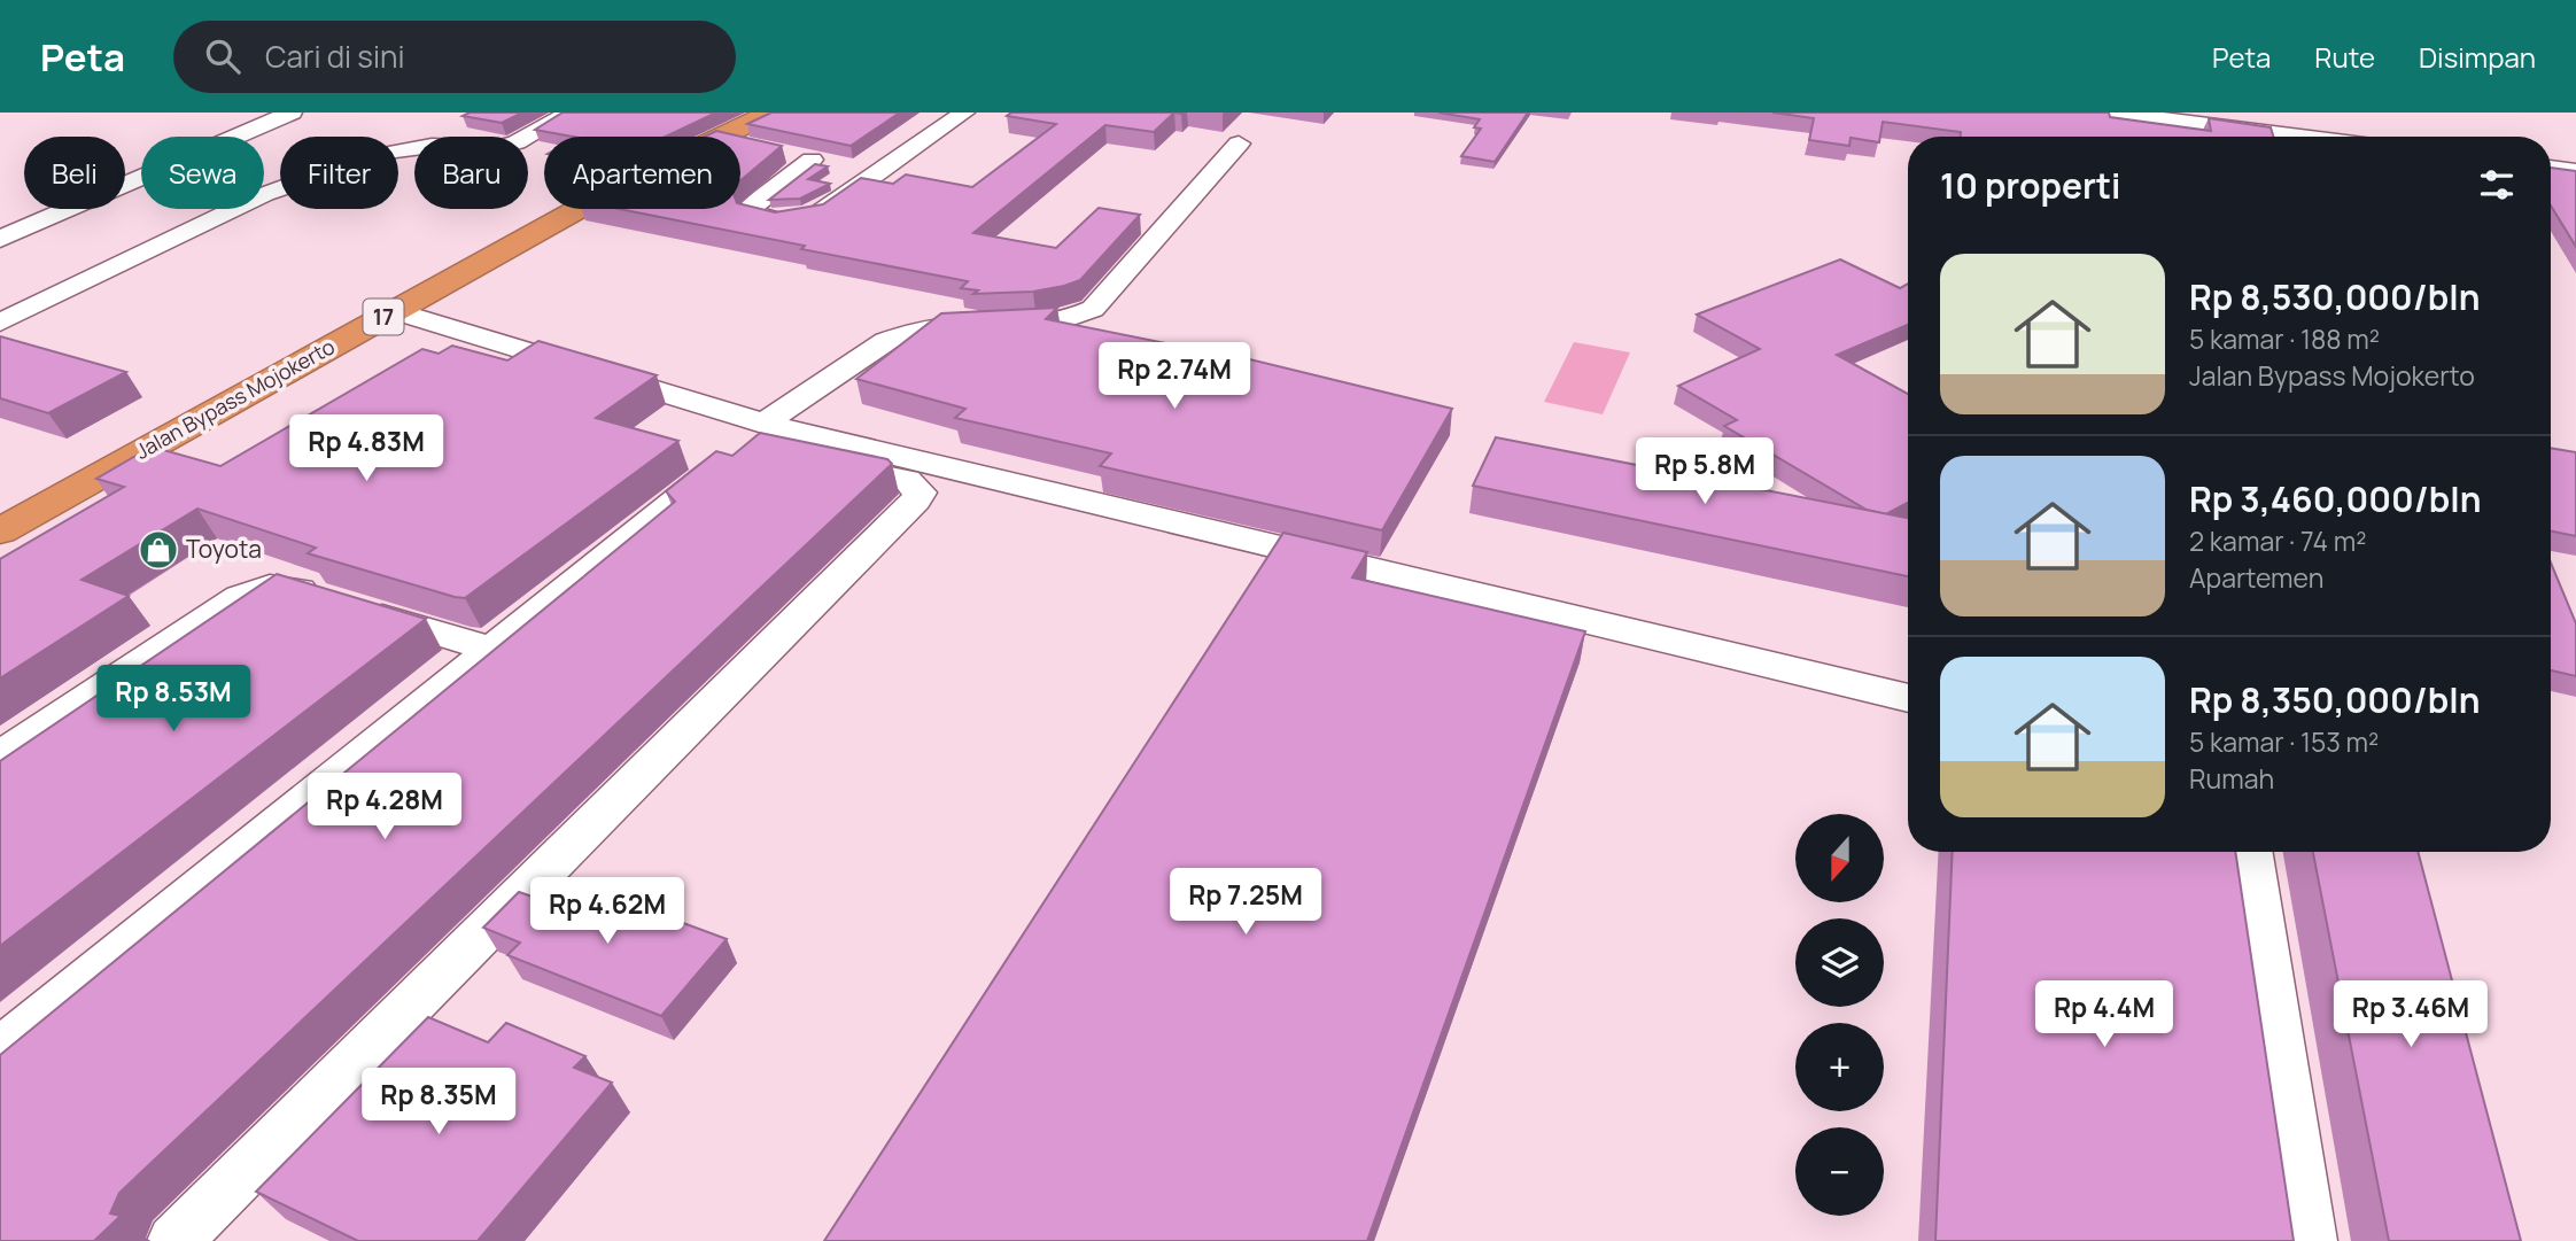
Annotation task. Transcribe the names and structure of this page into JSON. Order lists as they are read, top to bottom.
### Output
{
  "streets": {
    "highway": ["17", "Jalan Bypass Mojokerto"]
  },
  "places": {
    "shop": ["Toyota"]
  },
  "north": "bottom",
  "page": {
    "header": "Peta",
    "search": "Cari di sini",
    "nav": ["Peta", "Rute", "Disimpan"],
    "chip": [
      "Beli",
      "Sewa",
      "Filter",
      "Baru",
      "Apartemen"
    ],
    "heading": "10 properti",
    "list": [
      {
        "name": "Rp 8,530,000/bln",
        "note": "5 kamar · 188 m² · Jalan Bypass Mojokerto"
      },
      {
        "name": "Rp 3,460,000/bln",
        "note": "2 kamar · 74 m² · Apartemen"
      },
      {
        "name": "Rp 8,350,000/bln",
        "note": "5 kamar · 153 m² · Rumah"
      }
    ],
    "price": [
      "Rp 2.74M",
      "Rp 4.83M",
      "Rp 5.8M",
      "Rp 8.53M",
      "Rp 4.28M",
      "Rp 7.25M",
      "Rp 4.62M",
      "Rp 4.4M",
      "Rp 3.46M",
      "Rp 8.35M"
    ],
    "map_buttons": ["+", "−"]
  }
}
